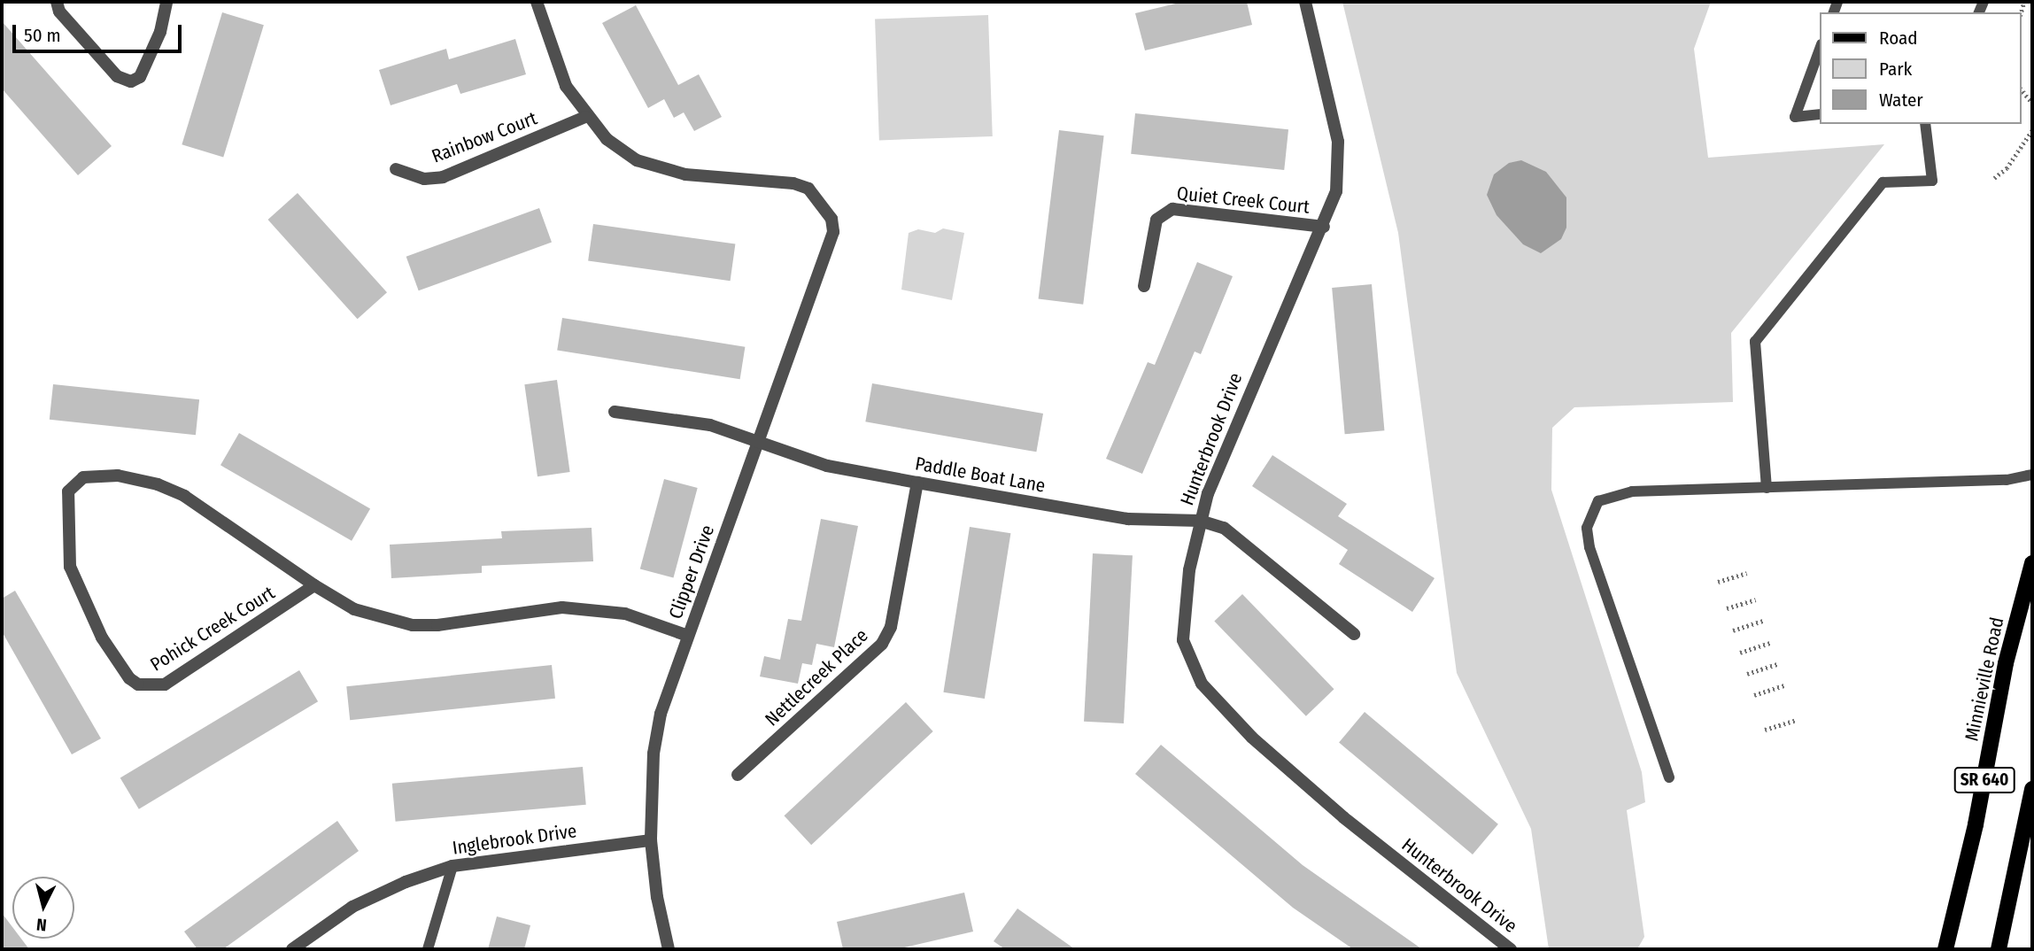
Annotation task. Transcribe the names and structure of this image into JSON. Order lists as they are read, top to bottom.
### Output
{
  "streets": {
    "main road": ["Minnieville Road", "SR 640"],
    "street": [
      "Rainbow Court",
      "Quiet Creek Court",
      "Hunterbrook Drive",
      "Paddle Boat Lane",
      "Clipper Drive",
      "Pohick Creek Court",
      "Nettlecreek Place",
      "Inglebrook Drive"
    ]
  },
  "crossings": [
    ["Rainbow Court", "Clipper Drive"],
    ["Quiet Creek Court", "Hunterbrook Drive"],
    ["Hunterbrook Drive", "Paddle Boat Lane"],
    ["Paddle Boat Lane", "Clipper Drive"],
    ["Paddle Boat Lane", "Nettlecreek Place"],
    ["Clipper Drive", "Pohick Creek Court"],
    ["Clipper Drive", "Inglebrook Drive"]
  ],
  "legend": ["Road", "Park", "Water"],
  "scale_bar": "50 m",
  "north": "bottom"
}
